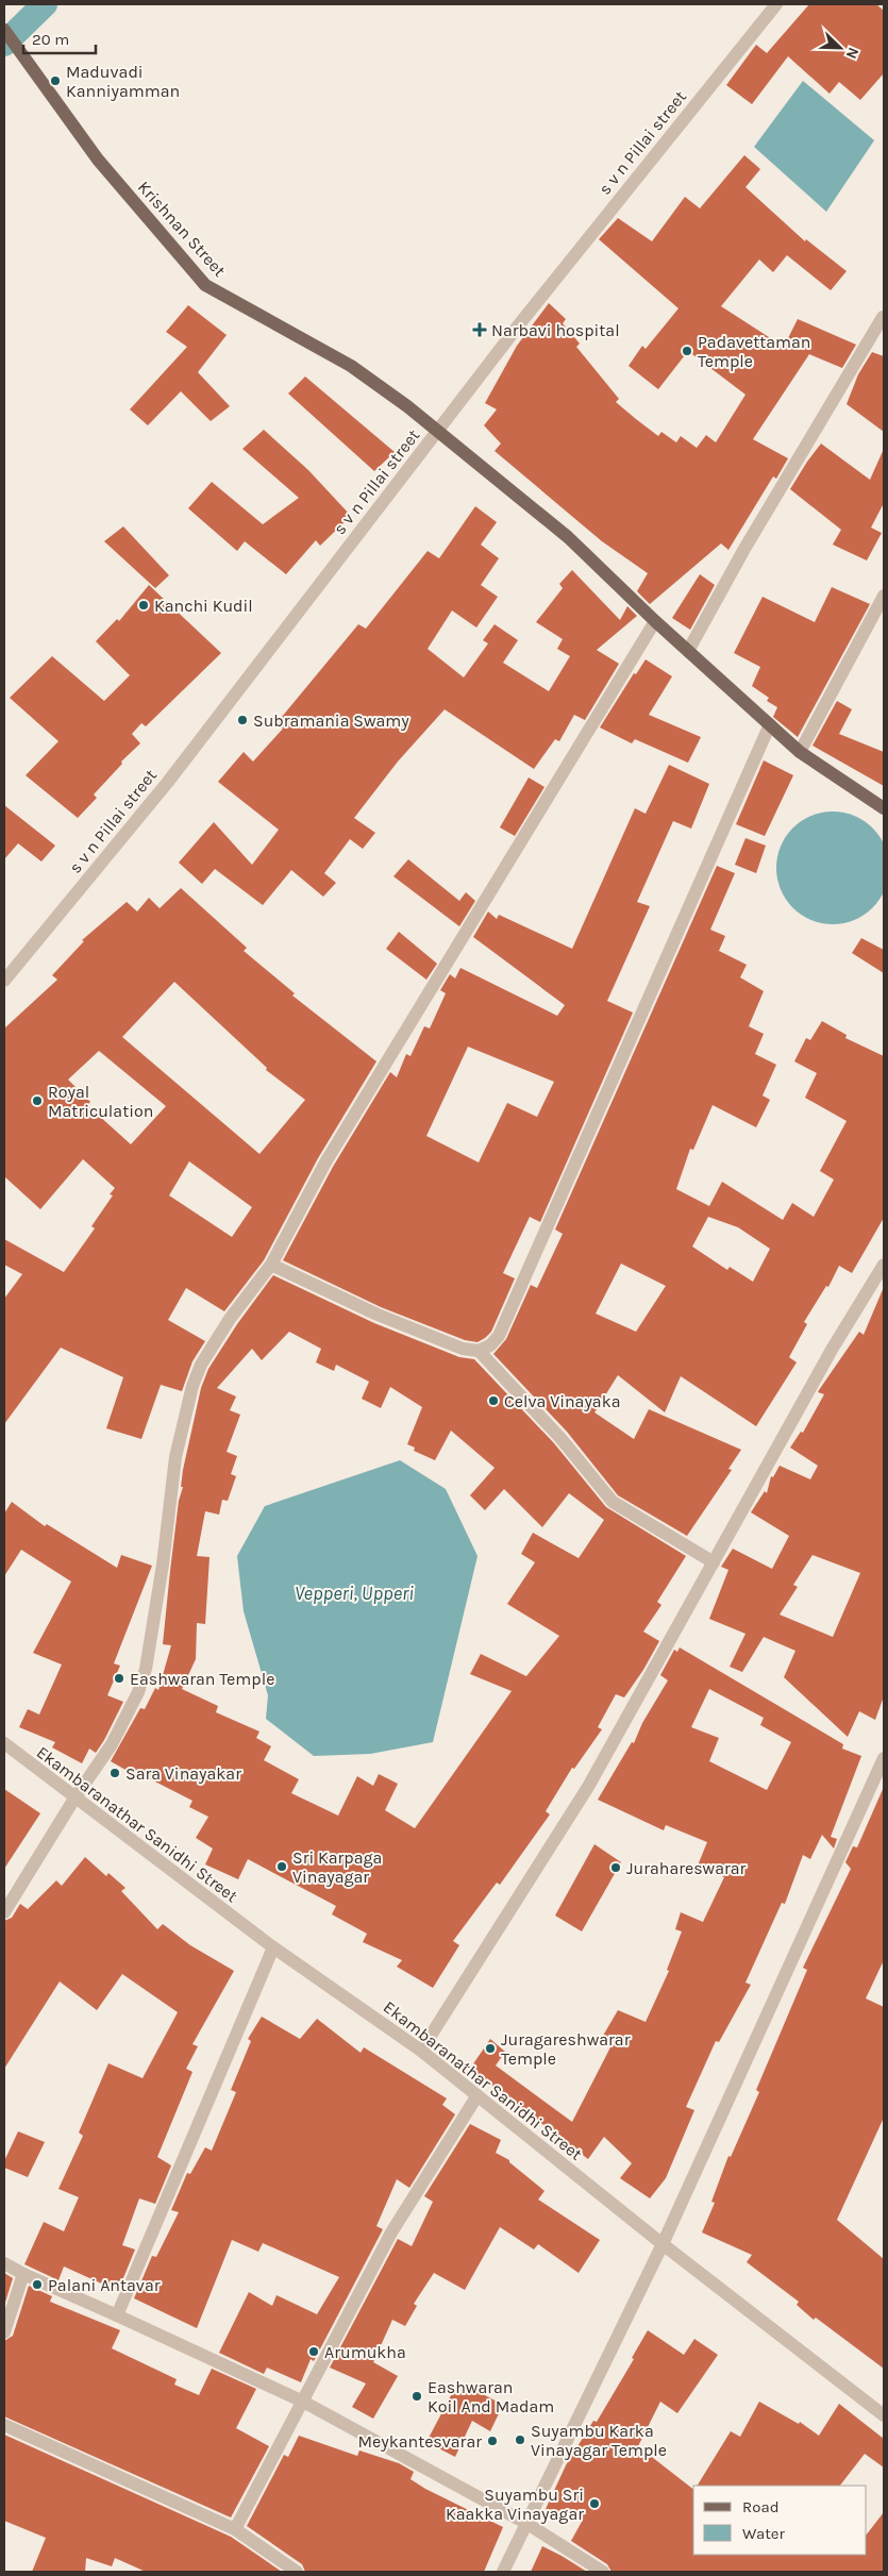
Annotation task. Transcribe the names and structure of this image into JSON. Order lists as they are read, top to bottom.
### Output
{
  "streets": {
    "main road": ["Krishnan Street"],
    "street": ["s v n Pillai street", "Ekambaranathar Sanidhi Street"]
  },
  "crossings": [
    ["s v n Pillai street", "Krishnan Street"]
  ],
  "water": ["Vepperi, Upperi"],
  "places": {
    "other": [
      "Maduvadi Kanniyamman",
      "Padavettaman Temple",
      "Kanchi Kudil",
      "Subramania Swamy",
      "Royal Matriculation",
      "Celva Vinayaka",
      "Eashwaran Temple",
      "Sara Vinayakar",
      "Sri Karpaga Vinayagar",
      "Jurahareswarar",
      "Juragareshwarar Temple",
      "Palani Antavar",
      "Arumukha",
      "Eashwaran Koil And Madam",
      "Suyambu Karka Vinayagar Temple",
      "Meykantesvarar",
      "Suyambu Sri Kaakka Vinayagar"
    ],
    "health": ["Narbavi hospital"]
  },
  "legend": ["Road", "Water"],
  "scale_bar": "20 m",
  "north": "bottom right"
}
